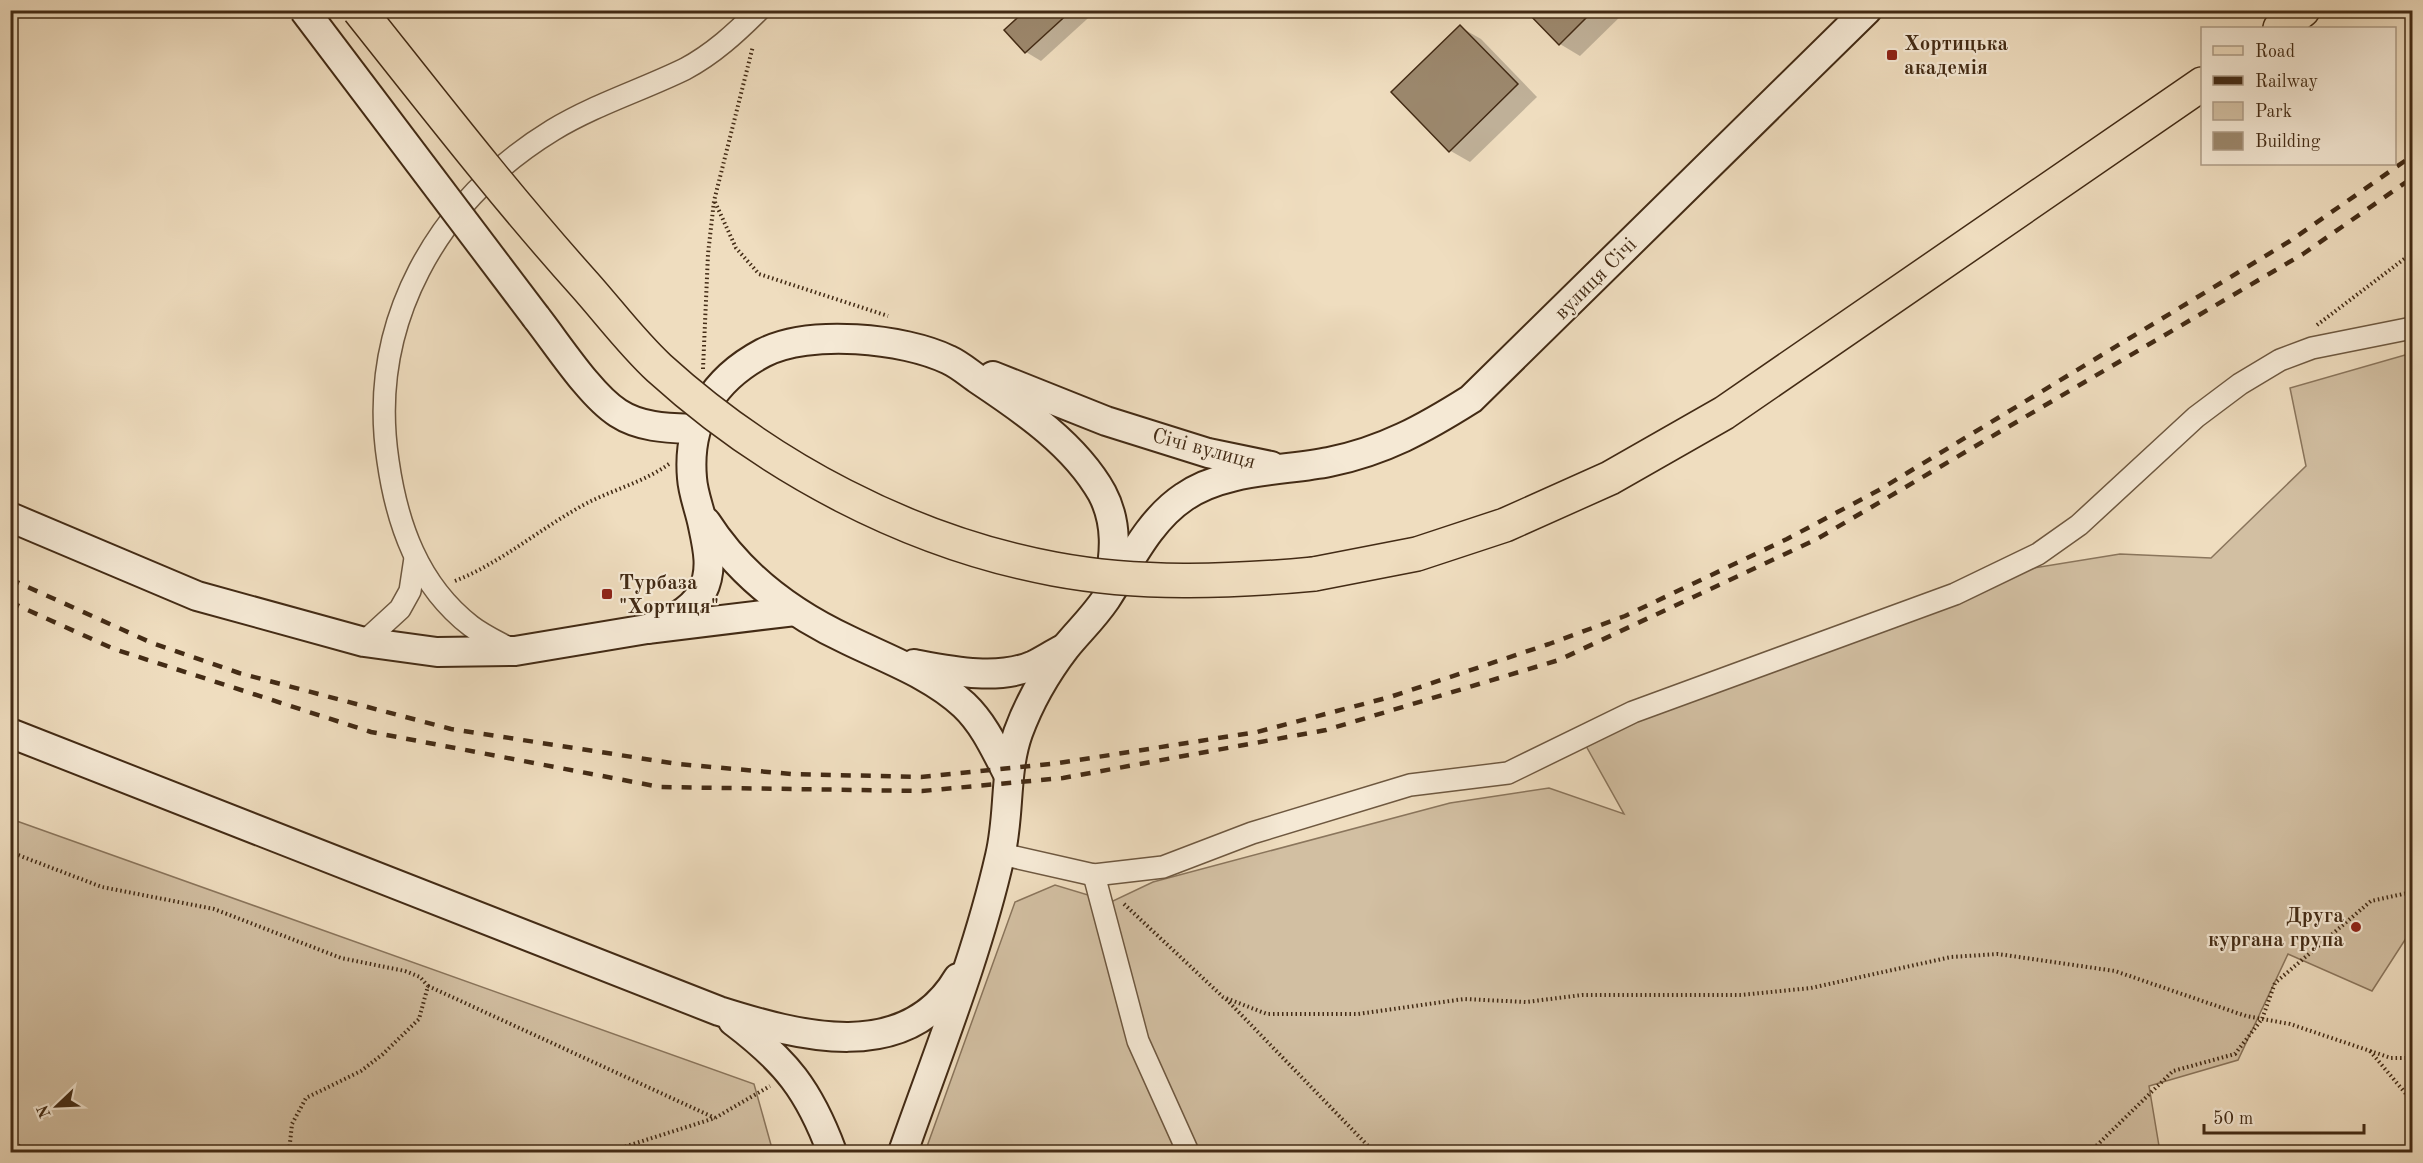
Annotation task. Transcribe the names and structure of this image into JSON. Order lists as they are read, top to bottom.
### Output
{
  "streets": {
    "main road": ["вулиця Січі", "Січі вулиця"]
  },
  "crossings": [
    ["вулиця Січі", "Січі вулиця"]
  ],
  "places": {
    "transit": ["Хортицька академія", "Турбаза \"Хортиця\""],
    "other": ["Друга кургана група"]
  },
  "legend": [
    "Road",
    "Railway",
    "Park",
    "Building"
  ],
  "scale_bar": "50 m",
  "north": "bottom left"
}
